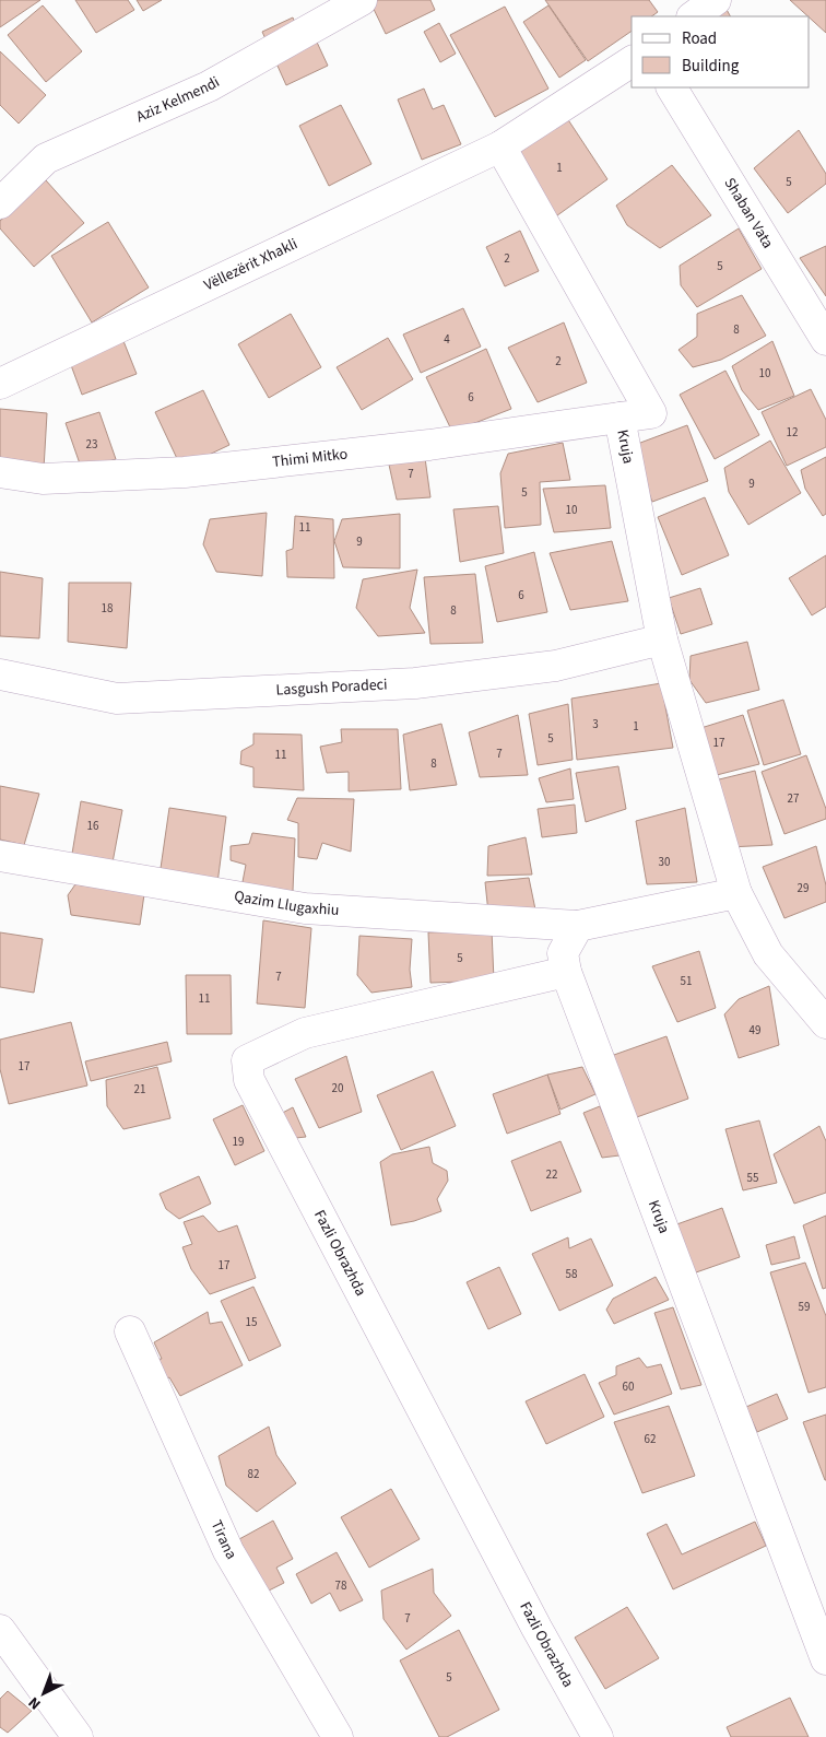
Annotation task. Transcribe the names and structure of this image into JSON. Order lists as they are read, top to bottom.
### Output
{
  "streets": {
    "street": [
      "Aziz Kelmendi",
      "Shaban Vata",
      "Vëllezërit Xhakli",
      "Kruja",
      "Thimi Mitko",
      "Lasgush Poradeci",
      "Qazim Llugaxhiu",
      "Fazli Obrazhda",
      "Tirana"
    ]
  },
  "crossings": [
    ["Vëllezërit Xhakli", "Kruja"],
    ["Kruja", "Thimi Mitko"],
    ["Kruja", "Lasgush Poradeci"],
    ["Kruja", "Qazim Llugaxhiu"],
    ["Kruja", "Fazli Obrazhda"]
  ],
  "house_numbers": [
    "1",
    "5",
    "2",
    "5",
    "8",
    "4",
    "2",
    "10",
    "6",
    "12",
    "23",
    "7",
    "9",
    "5",
    "10",
    "11",
    "9",
    "6",
    "18",
    "8",
    "3",
    "1",
    "5",
    "17",
    "7",
    "11",
    "8",
    "27",
    "16",
    "30",
    "29",
    "5",
    "7",
    "51",
    "11",
    "49",
    "17",
    "20",
    "21",
    "19",
    "22",
    "55",
    "17",
    "58",
    "59",
    "15",
    "60",
    "62",
    "82",
    "78",
    "7",
    "5"
  ],
  "legend": ["Road", "Building"],
  "north": "bottom left"
}
